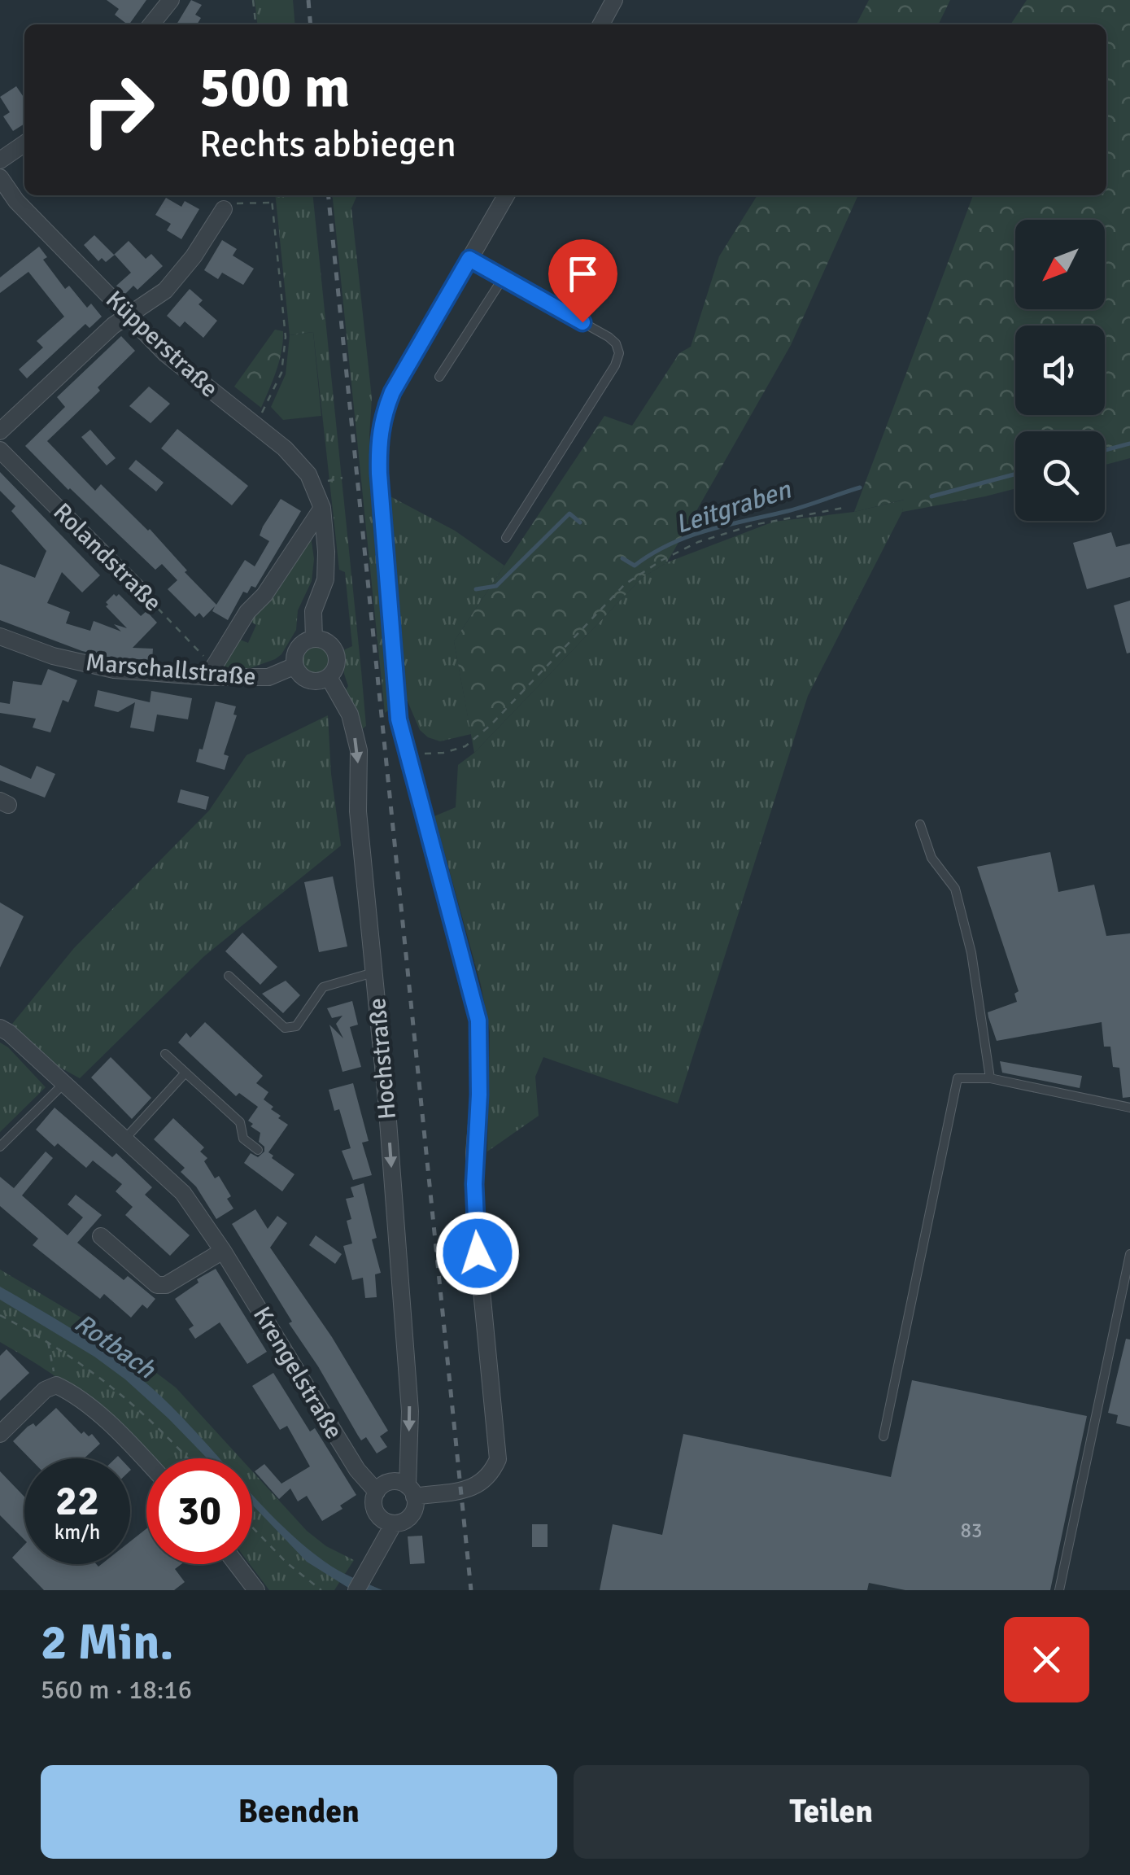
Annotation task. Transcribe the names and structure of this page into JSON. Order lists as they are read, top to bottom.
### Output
{
  "streets": {
    "street": [
      "Küpperstraße",
      "Rolandstraße",
      "Marschallstraße",
      "Hochstraße",
      "Krengelstraße"
    ]
  },
  "crossings": [
    ["Küpperstraße", "Marschallstraße"],
    ["Küpperstraße", "Hochstraße"],
    ["Rolandstraße", "Marschallstraße"],
    ["Marschallstraße", "Hochstraße"],
    ["Hochstraße", "Krengelstraße"]
  ],
  "one_way": ["Hochstraße"],
  "water": ["Leitgraben", "Rotbach"],
  "house_numbers": ["83"],
  "north": "bottom left",
  "page": {
    "turn": ["500 m", "Rechts abbiegen"],
    "speed": "22 km/h",
    "limit": "30",
    "heading": ["2 Min.", "560 m · 18:16"],
    "buttons": ["Beenden", "Teilen"]
  }
}
